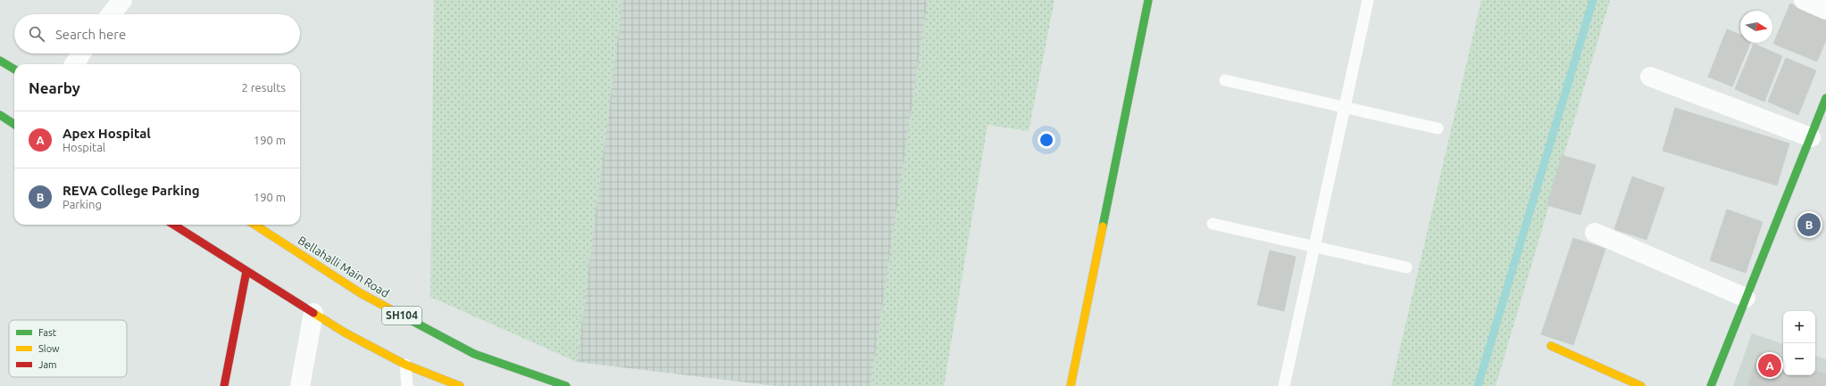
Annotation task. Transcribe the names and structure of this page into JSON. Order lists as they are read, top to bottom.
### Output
{
  "streets": {
    "street": ["Bellahalli Main Road", "SH104"]
  },
  "legend": ["Fast", "Slow", "Jam"],
  "north": "right",
  "page": {
    "search": "Search here",
    "heading": ["Nearby", "2 results"],
    "list": [
      {
        "mark": "A",
        "name": "Apex Hospital",
        "note": "Hospital",
        "value": "190 m"
      },
      {
        "mark": "B",
        "name": "REVA College Parking",
        "note": "Parking",
        "value": "190 m"
      }
    ],
    "pins": ["B", "A"],
    "map_buttons": ["+", "−"]
  }
}
